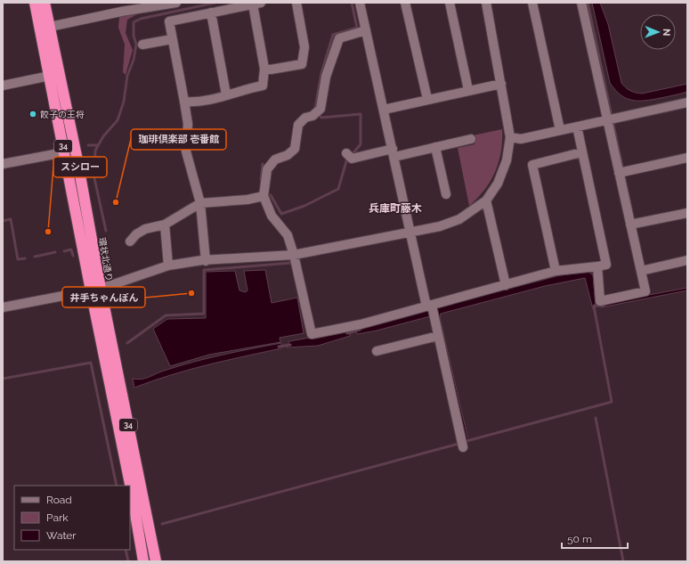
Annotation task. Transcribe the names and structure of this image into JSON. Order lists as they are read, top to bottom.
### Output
{
  "streets": {
    "highway": ["34", "環状北通り"]
  },
  "districts": ["兵庫町藤木"],
  "places": [
    "餃子の王将",
    "珈琲倶楽部 壱番館",
    "スシロー",
    "井手ちゃんぽん"
  ],
  "legend": ["Road", "Park", "Water"],
  "scale_bar": "50 m",
  "north": "right"
}
